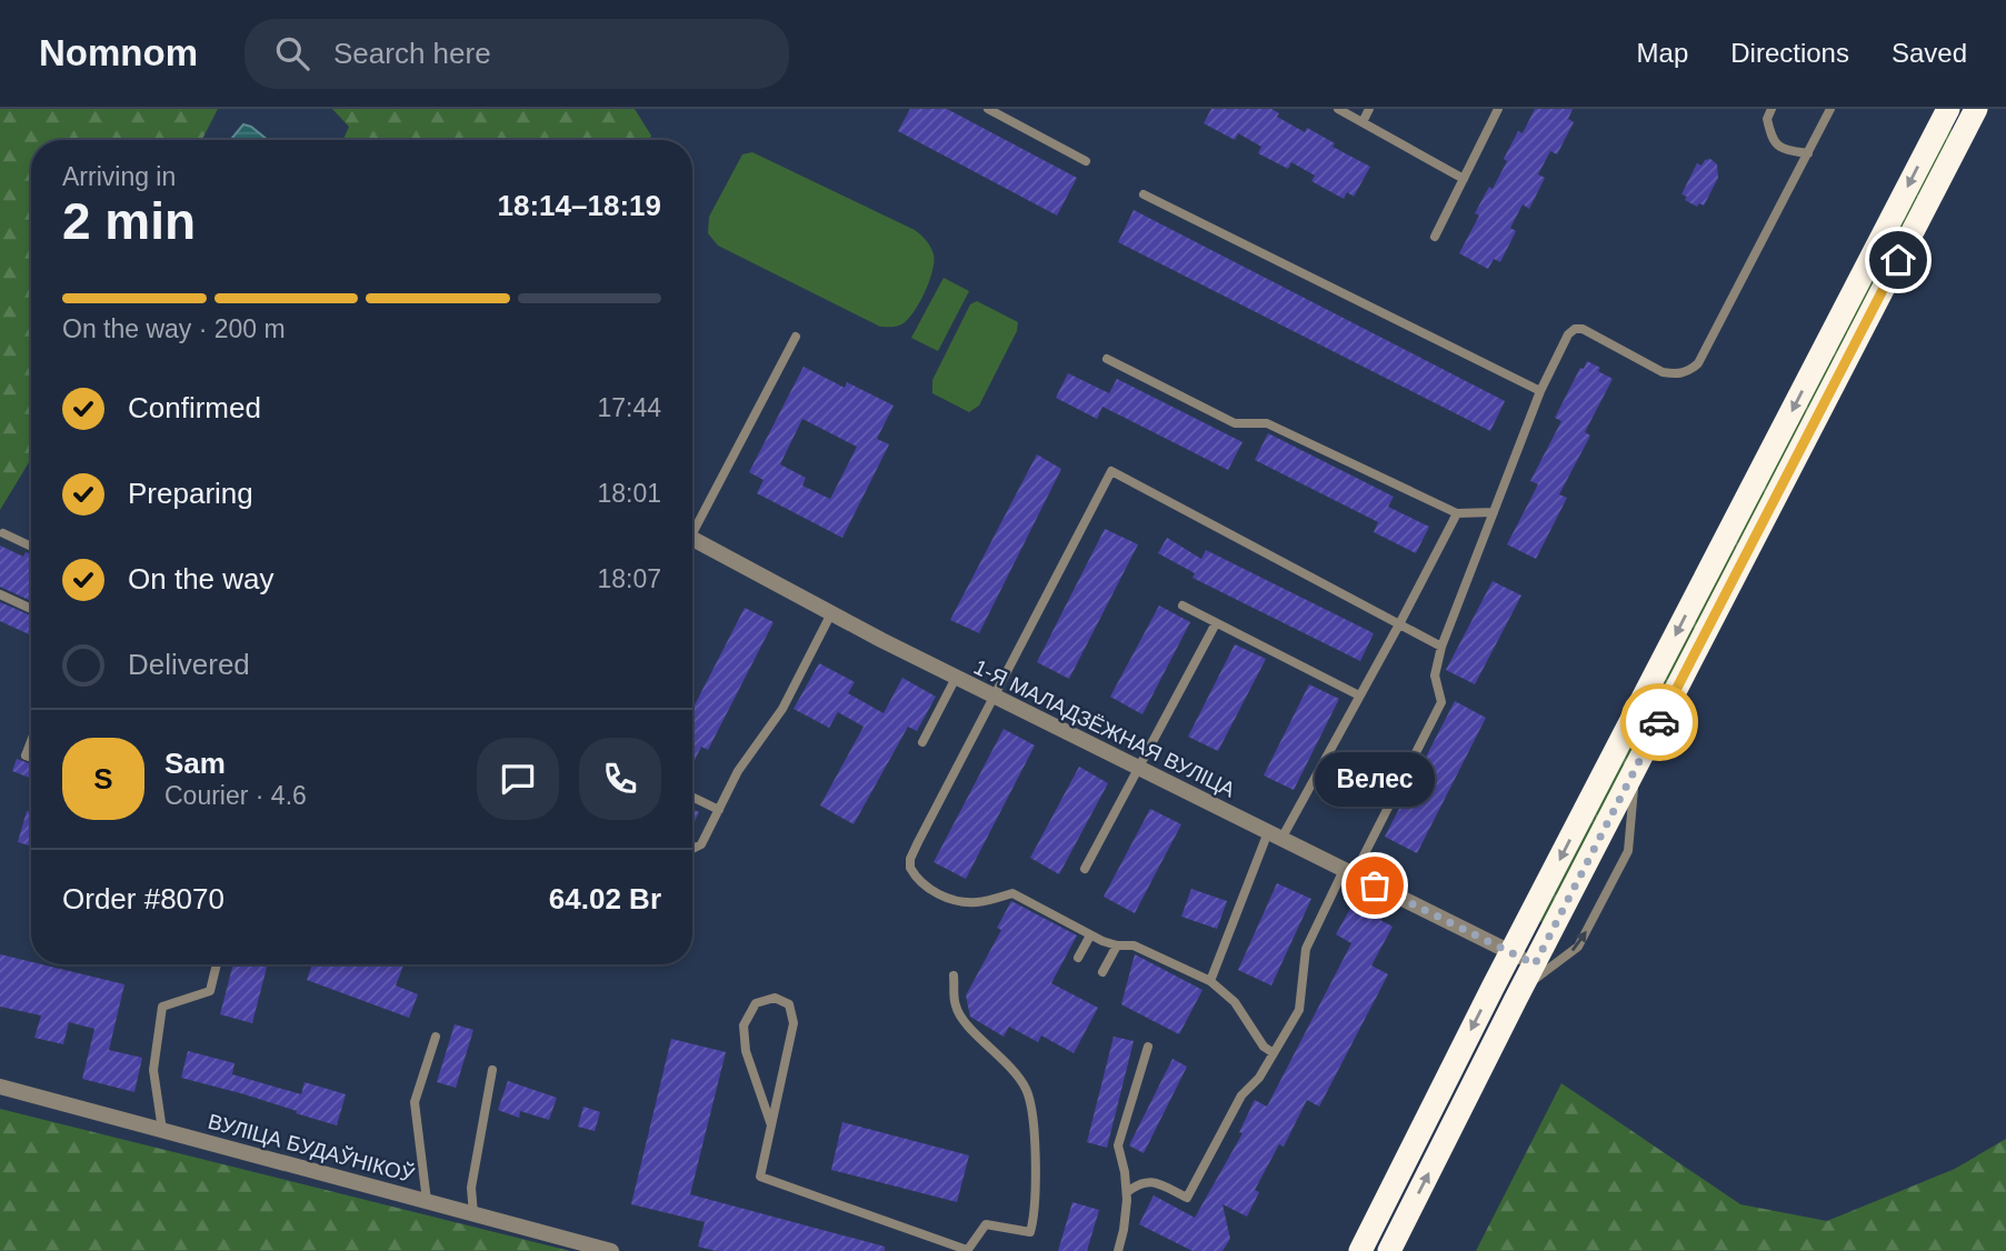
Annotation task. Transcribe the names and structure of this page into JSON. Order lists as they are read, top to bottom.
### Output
{
  "streets": {
    "street": ["1-Я МАЛАДЗЁЖНАЯ ВУЛІЦА", "ВУЛІЦА БУДАЎНІКОЎ"]
  },
  "places": ["Велес"],
  "page": {
    "header": "Nomnom",
    "search": "Search here",
    "nav": ["Map", "Directions", "Saved"],
    "heading": ["2 min", "Arriving in", "18:14–18:19"],
    "panel": [
      "Sam",
      "Courier · 4.6",
      "Order #8070",
      "64.02 Br"
    ],
    "bar": "On the way · 200 m",
    "list": [
      ["Confirmed", "17:44"],
      ["Preparing", "18:01"],
      ["On the way", "18:07"],
      "Delivered"
    ],
    "round": "S",
    "bubble": "Велес"
  }
}
